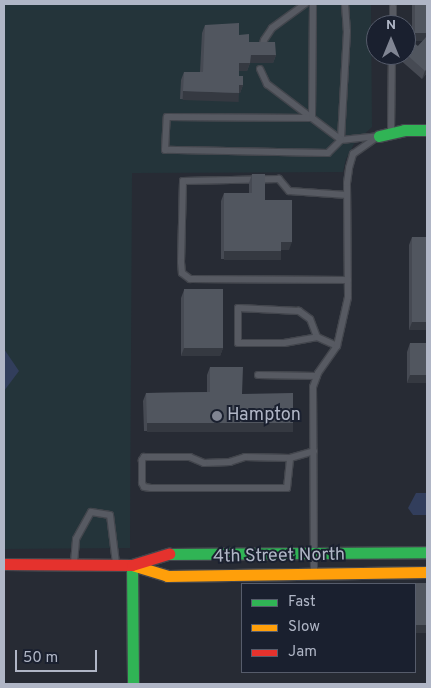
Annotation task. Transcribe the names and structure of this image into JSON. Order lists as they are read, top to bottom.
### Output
{
  "streets": {
    "street": ["4th Street North"]
  },
  "places": ["Hampton"],
  "legend": ["Fast", "Slow", "Jam"],
  "scale_bar": "50 m",
  "north": "top"
}
